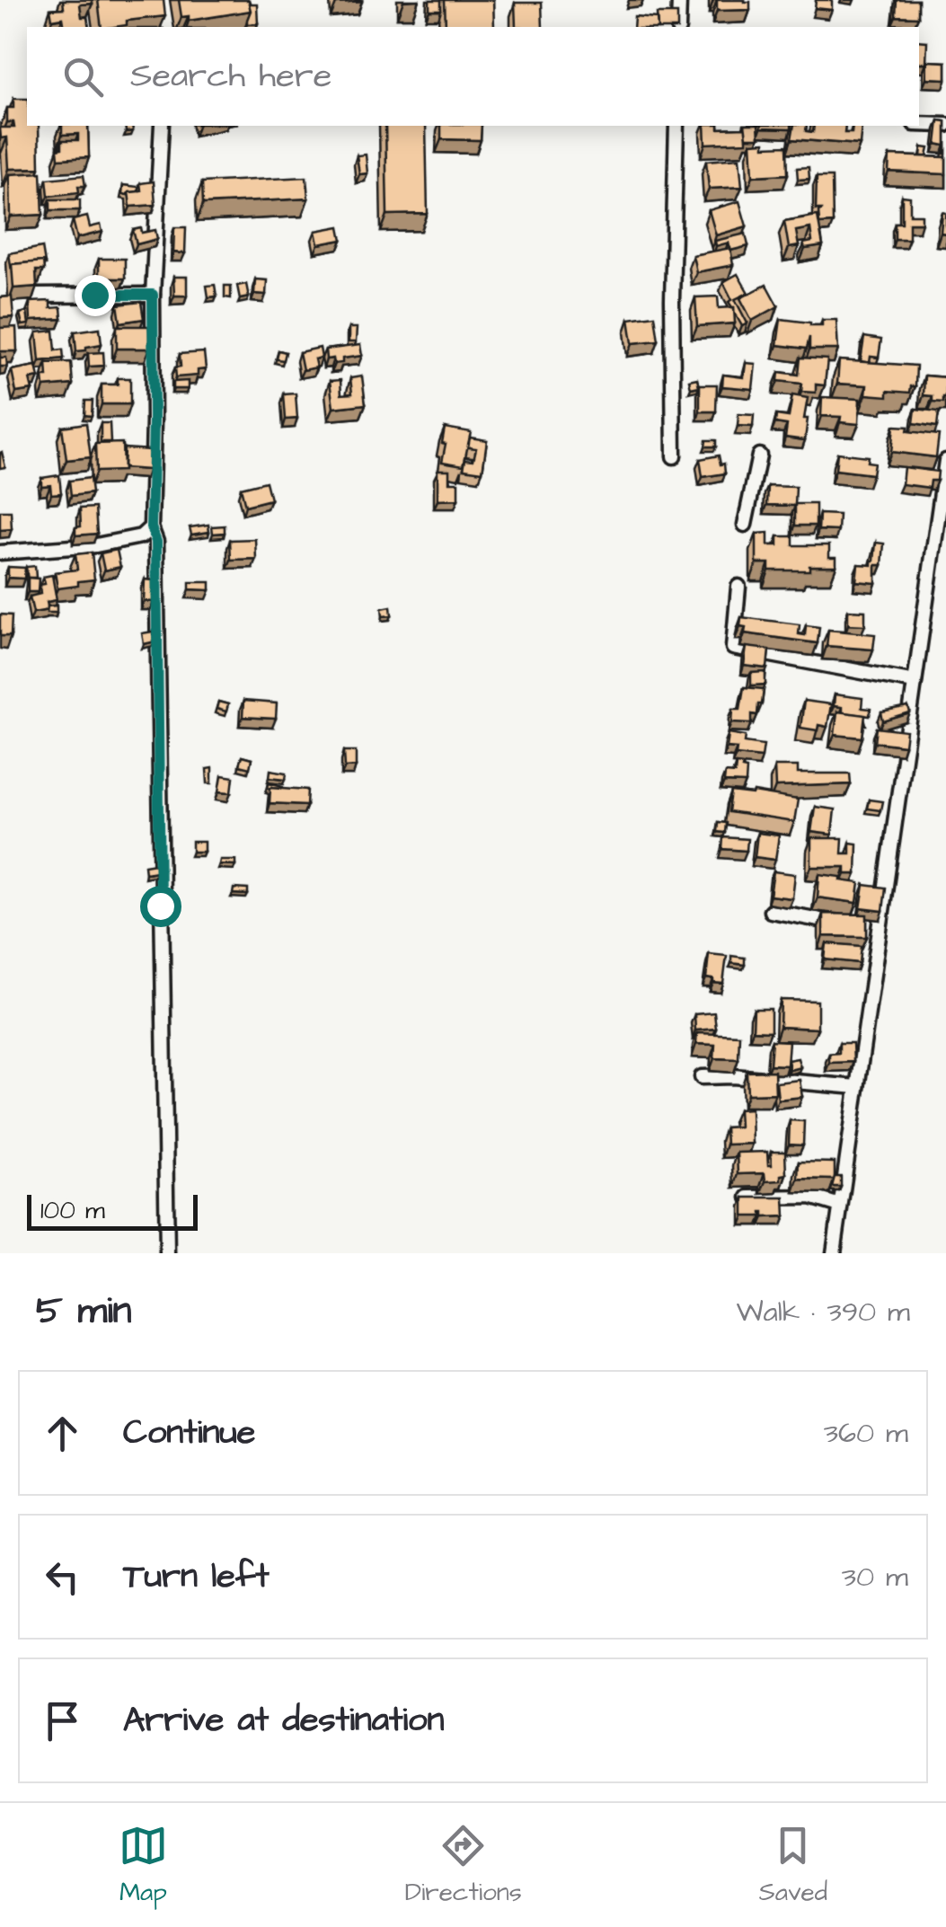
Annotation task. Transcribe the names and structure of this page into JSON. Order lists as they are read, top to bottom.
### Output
{
  "scale_bar": "100 m",
  "page": {
    "search": "Search here",
    "scale": "100 m",
    "heading": ["5 min", "Walk · 390 m"],
    "list": [
      ["Continue", "360 m"],
      ["Turn left", "30 m"],
      "Arrive at destination"
    ],
    "nav": ["Map", "Directions", "Saved"]
  }
}
